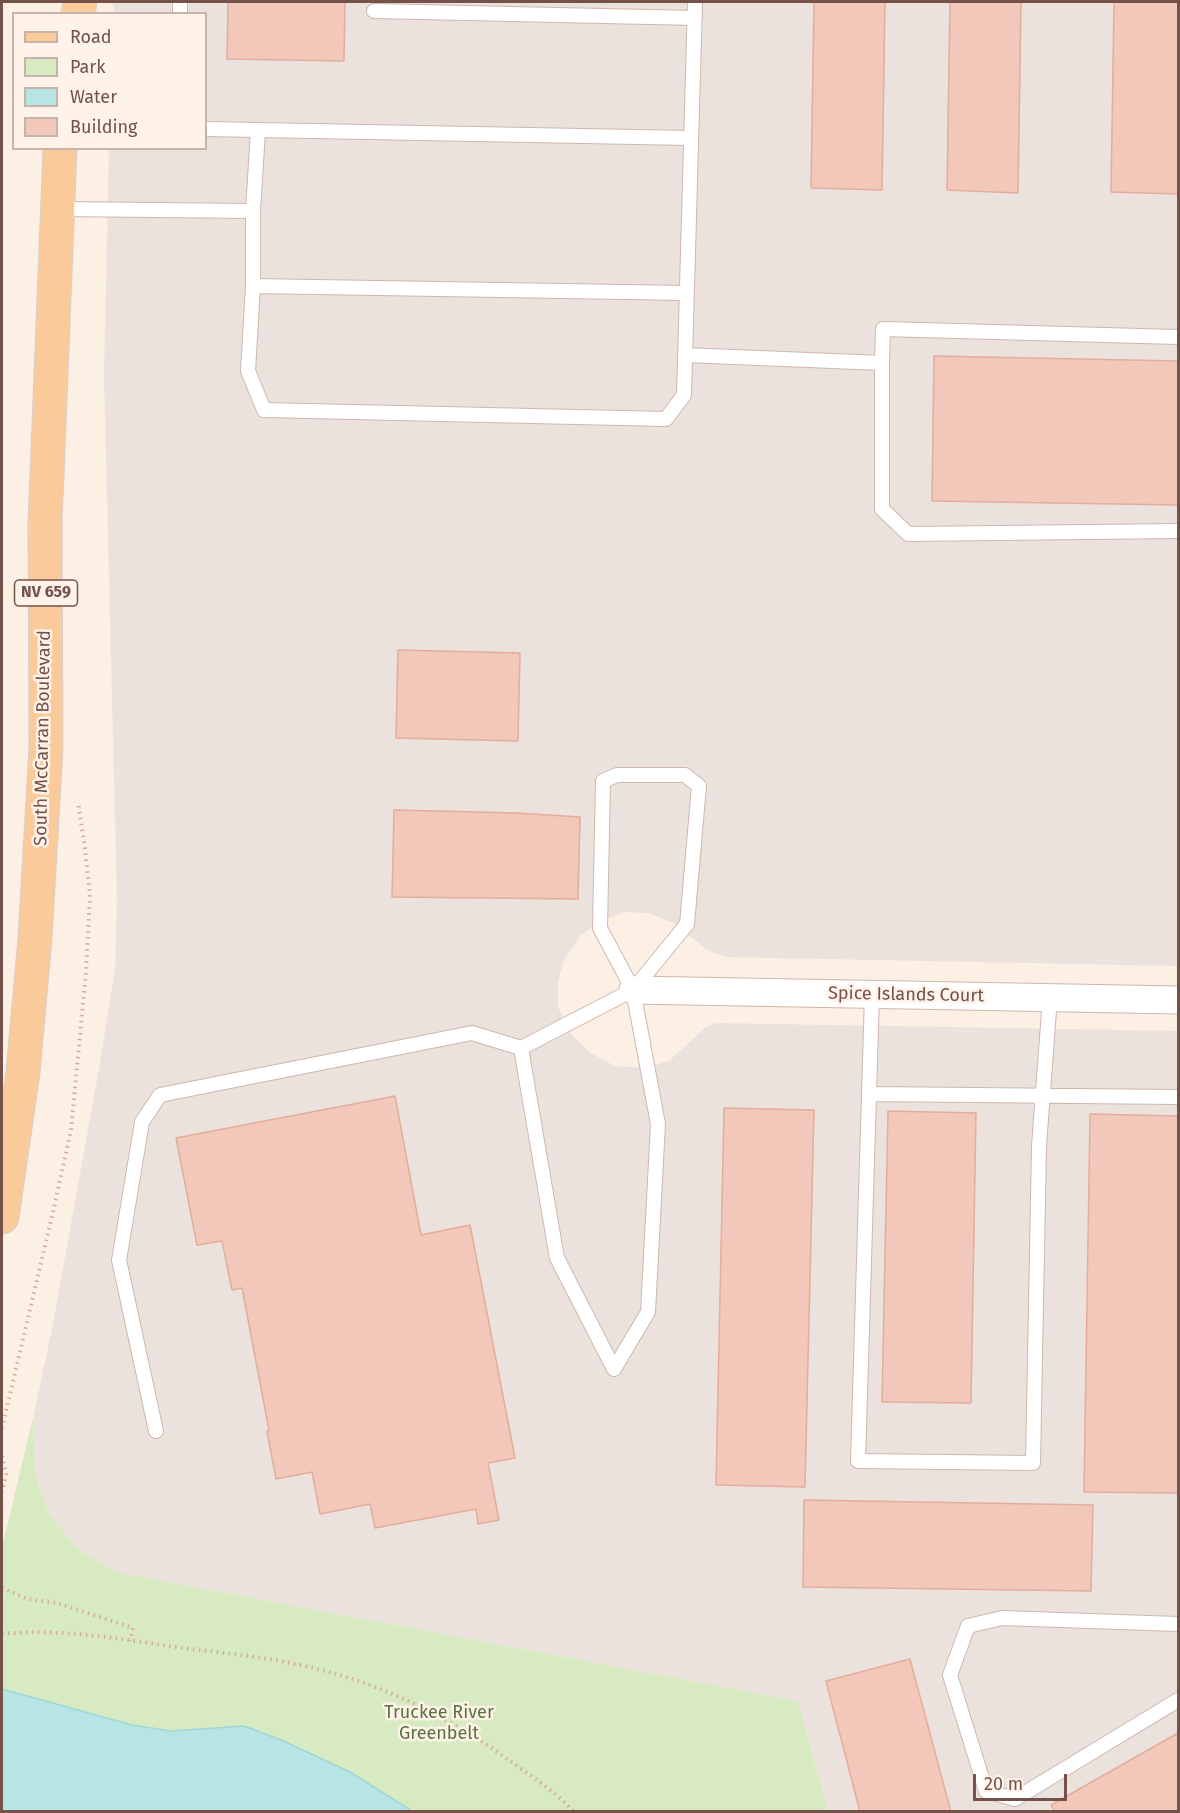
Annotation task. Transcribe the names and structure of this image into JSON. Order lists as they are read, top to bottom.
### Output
{
  "streets": {
    "main road": ["NV 659", "South McCarran Boulevard"],
    "street": ["Spice Islands Court"]
  },
  "parks": ["Truckee River Greenbelt"],
  "legend": [
    "Road",
    "Park",
    "Water",
    "Building"
  ],
  "scale_bar": "20 m"
}
